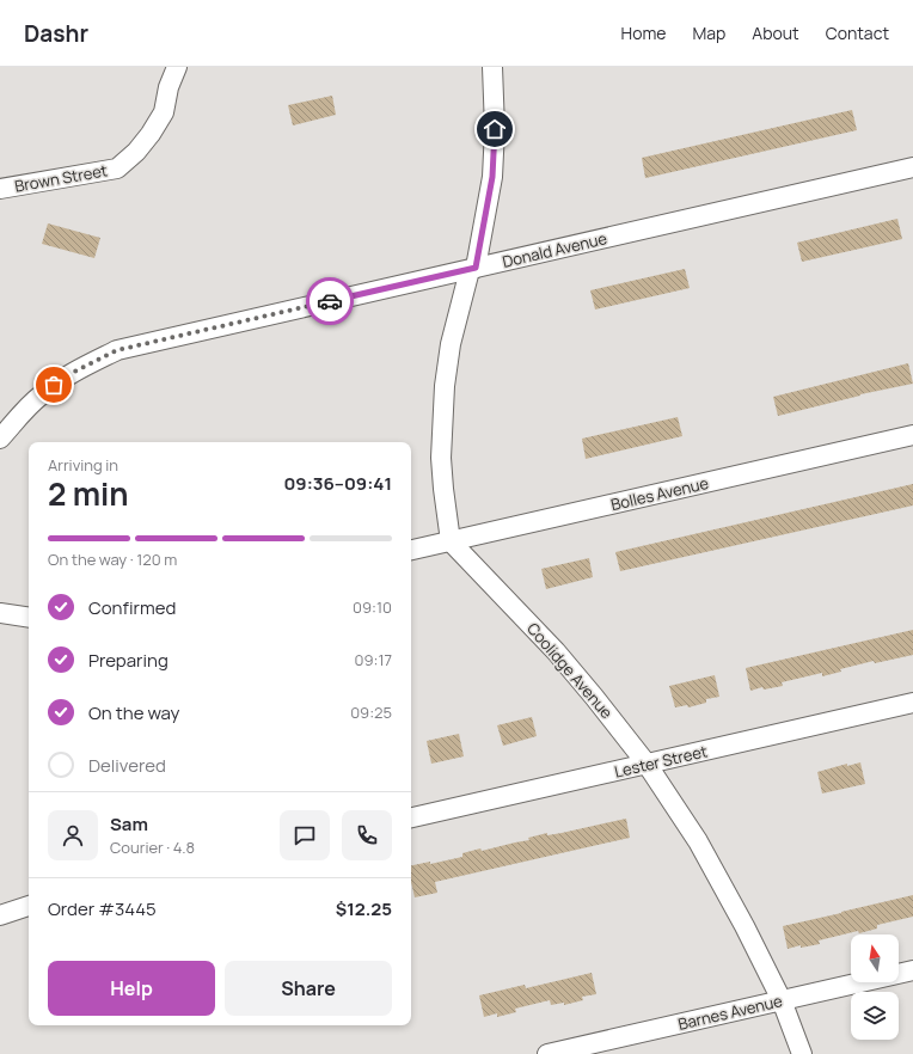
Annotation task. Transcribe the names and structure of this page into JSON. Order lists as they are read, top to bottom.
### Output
{
  "streets": {
    "street": [
      "Brown Street",
      "Donald Avenue",
      "Bolles Avenue",
      "Coolidge Avenue",
      "Lester Street",
      "Barnes Avenue"
    ]
  },
  "crossings": [
    ["Bolles Avenue", "Coolidge Avenue"],
    ["Coolidge Avenue", "Lester Street"],
    ["Coolidge Avenue", "Barnes Avenue"]
  ],
  "north": "top",
  "page": {
    "header": "Dashr",
    "nav": [
      "Home",
      "Map",
      "About",
      "Contact"
    ],
    "heading": ["2 min", "Arriving in", "09:36–09:41"],
    "panel": [
      "Sam",
      "Courier · 4.8",
      "Order #3445",
      "$12.25"
    ],
    "bar": "On the way · 120 m",
    "list": [
      ["Confirmed", "09:10"],
      ["Preparing", "09:17"],
      ["On the way", "09:25"],
      "Delivered"
    ],
    "buttons": ["Help", "Share"]
  }
}
